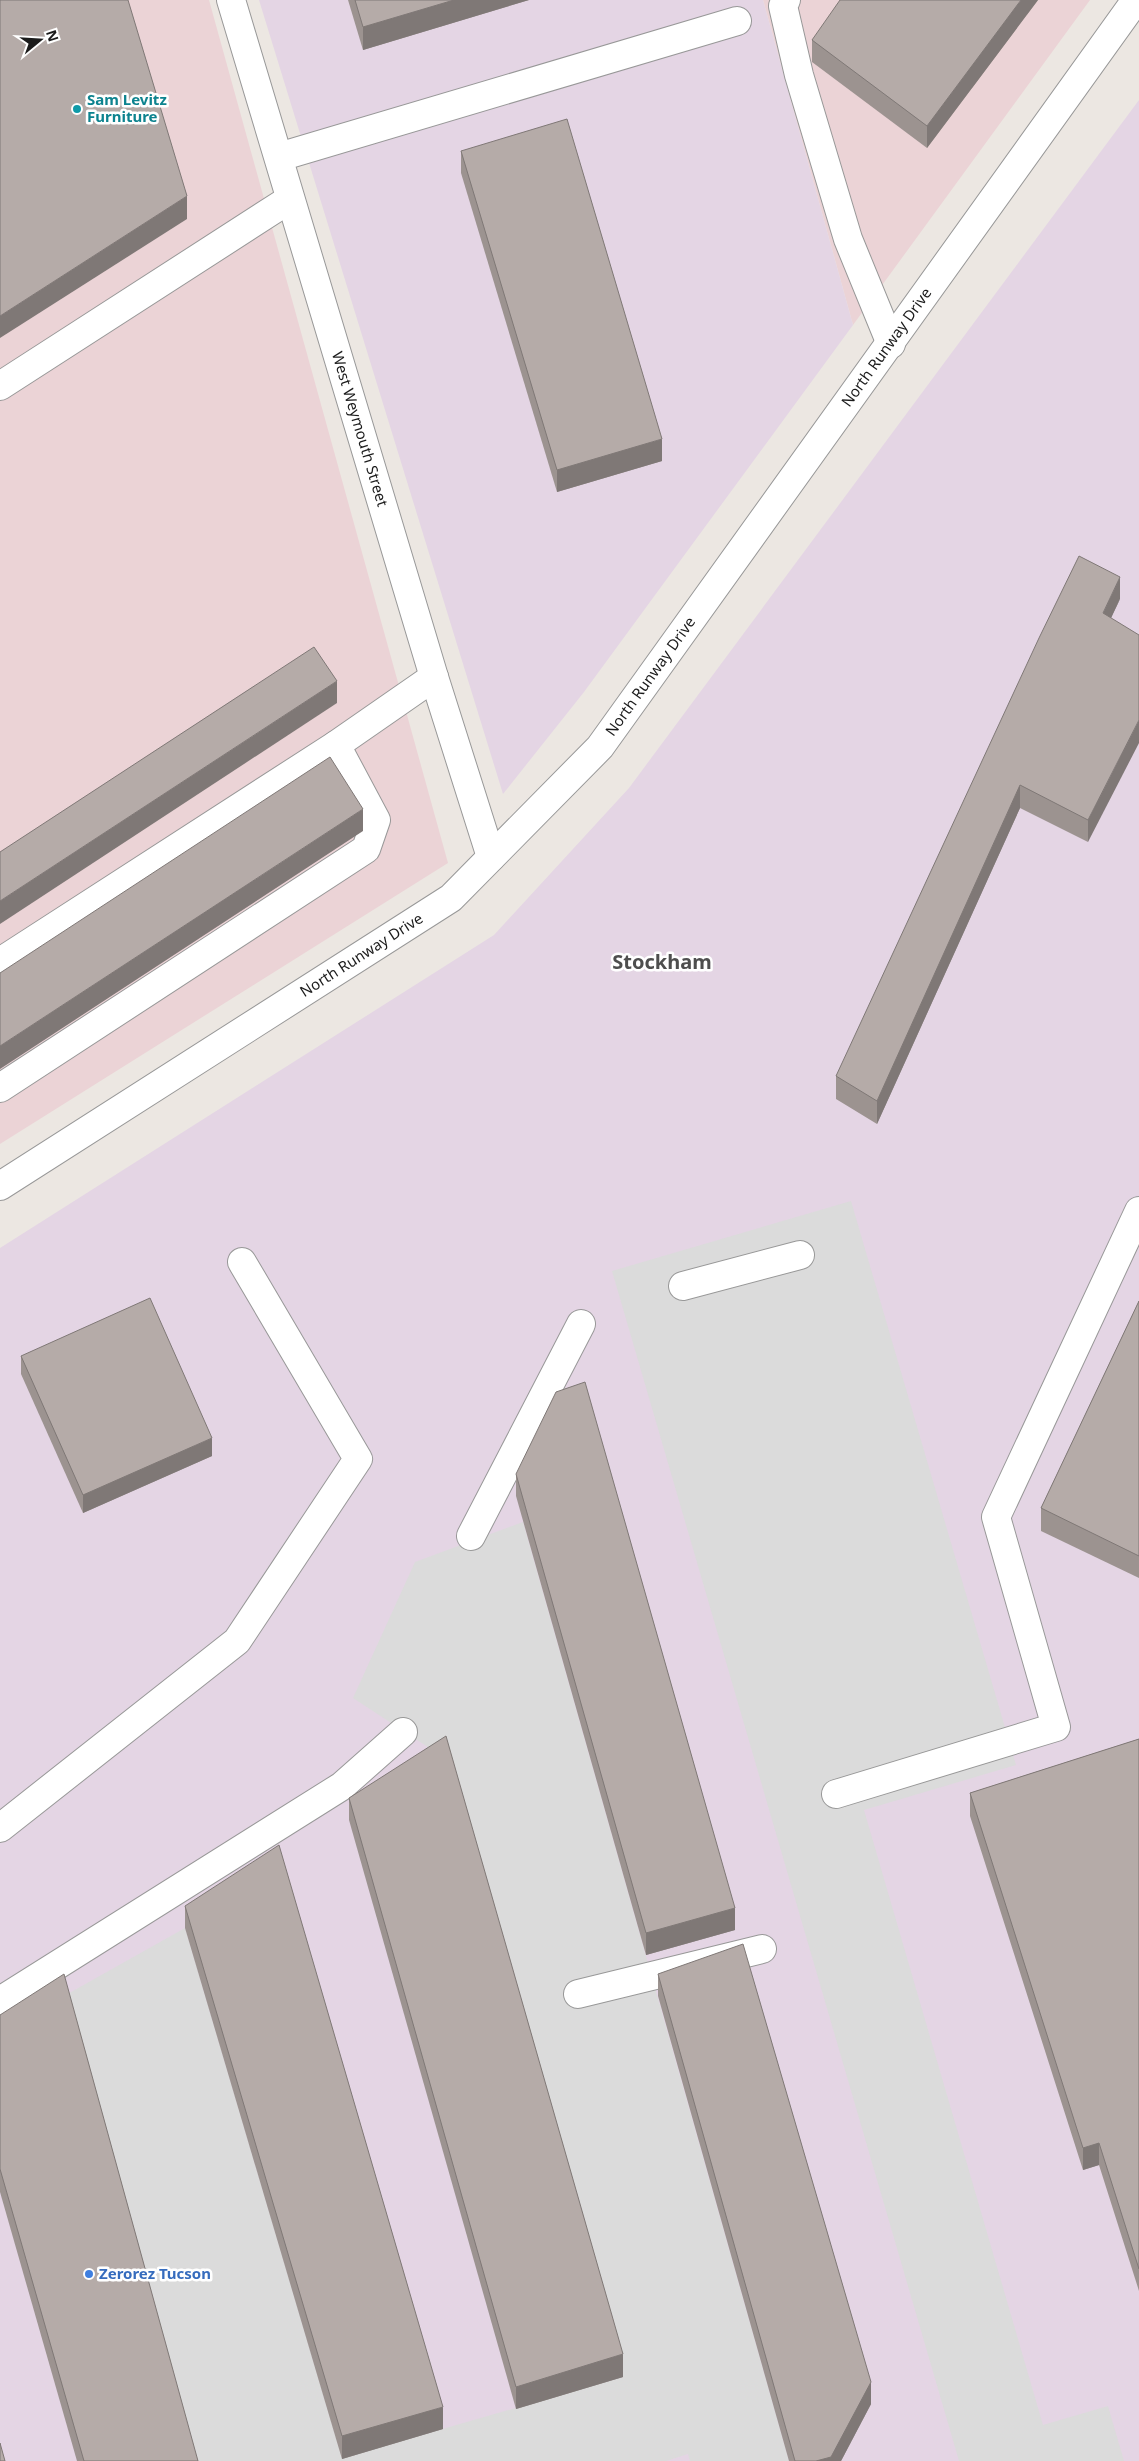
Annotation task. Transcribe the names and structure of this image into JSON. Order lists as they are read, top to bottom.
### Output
{
  "streets": {
    "street": ["North Runway Drive", "West Weymouth Street"]
  },
  "crossings": [
    ["North Runway Drive", "West Weymouth Street"]
  ],
  "districts": ["Stockham"],
  "places": ["Sam Levitz Furniture", "Zerorez Tucson"],
  "north": "right"
}
